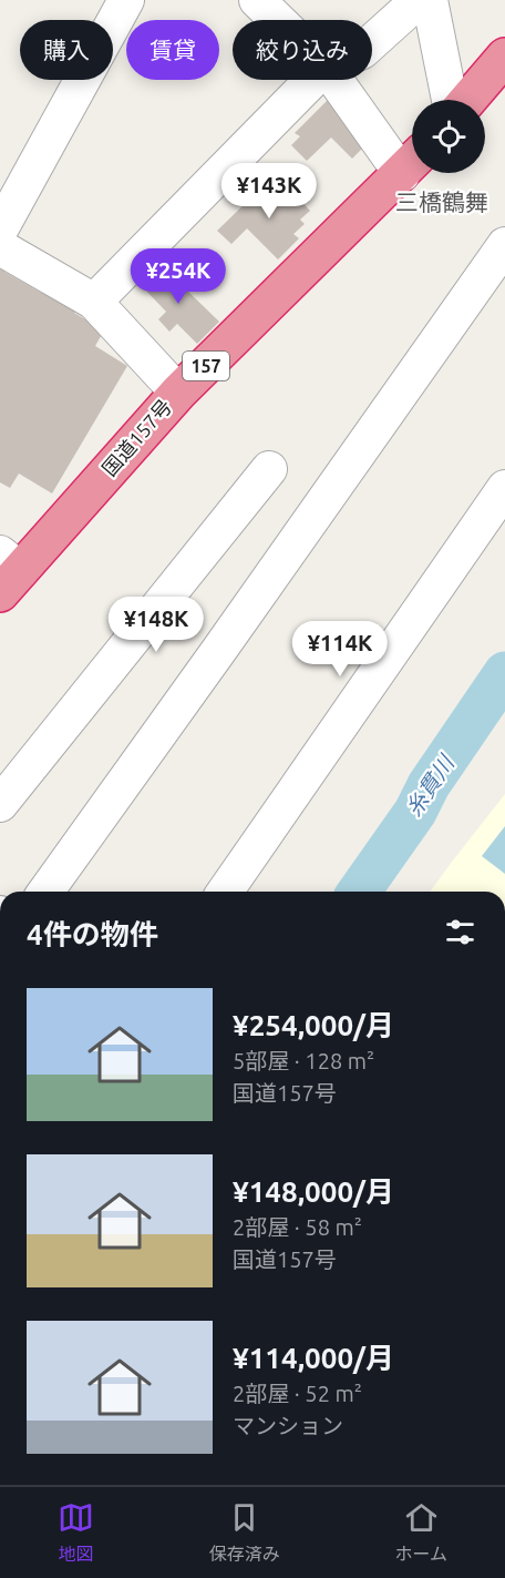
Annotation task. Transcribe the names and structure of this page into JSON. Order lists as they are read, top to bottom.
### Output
{
  "streets": {
    "highway": ["157", "国道157号"]
  },
  "districts": ["三橋鶴舞"],
  "water": ["糸貫川"],
  "page": {
    "chip": ["購入", "賃貸", "絞り込み"],
    "price": [
      "¥143K",
      "¥254K",
      "¥148K",
      "¥114K"
    ],
    "heading": "4件の物件",
    "list": [
      {
        "name": "¥254,000/月",
        "note": "5部屋 · 128 m² · 国道157号"
      },
      {
        "name": "¥148,000/月",
        "note": "2部屋 · 58 m² · 国道157号"
      },
      {
        "name": "¥114,000/月",
        "note": "2部屋 · 52 m² · マンション"
      }
    ],
    "tabs": ["地図", "保存済み", "ホーム"]
  }
}
